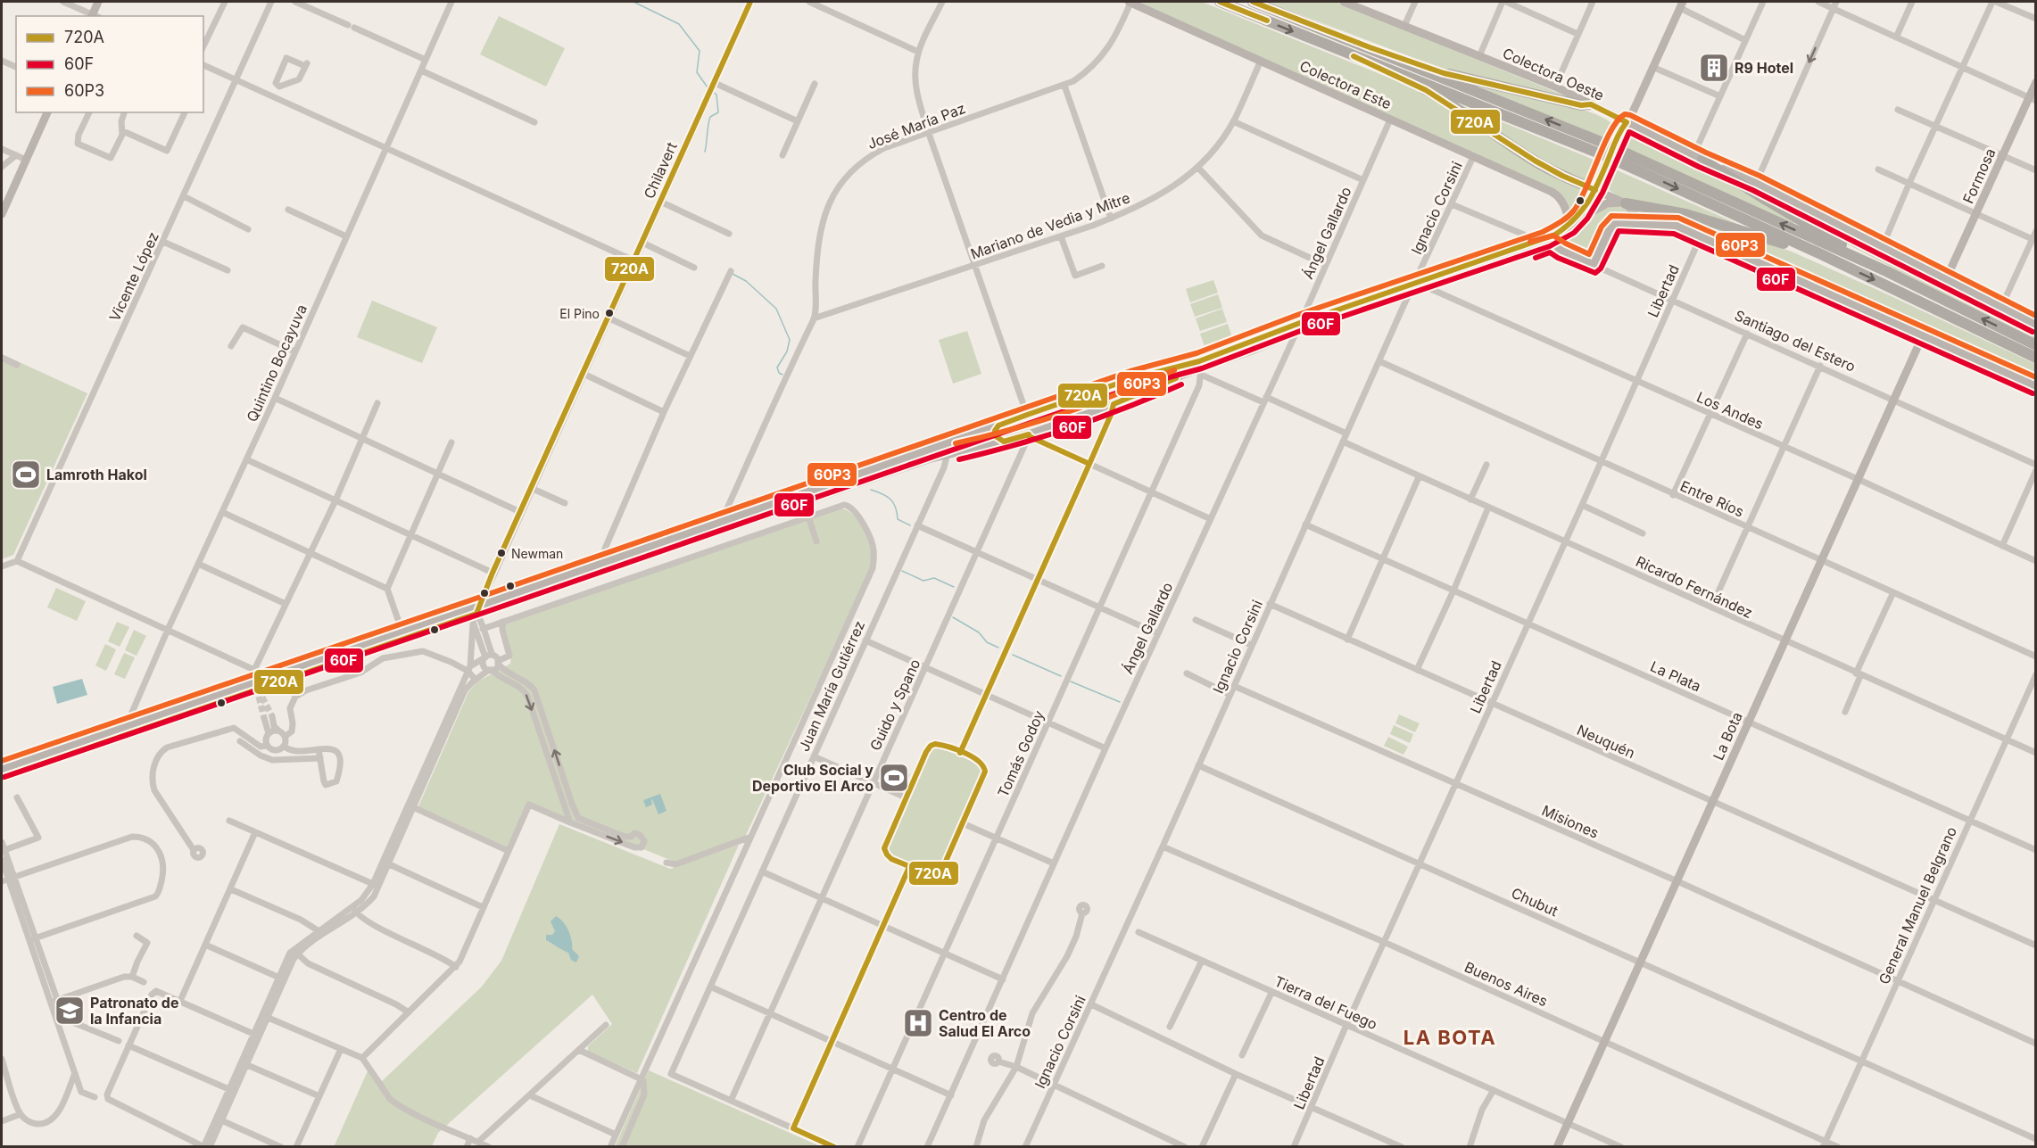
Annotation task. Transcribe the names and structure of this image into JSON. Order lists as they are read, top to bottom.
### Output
{
  "streets": {
    "main road": [
      "Colectora Oeste",
      "Colectora Este",
      "Chilavert",
      "Formosa",
      "Santiago del Estero",
      "La Bota"
    ],
    "street": [
      "José María Paz",
      "Ignacio Corsini",
      "Mariano de Vedia y Mitre",
      "Ángel Gallardo",
      "Vicente López",
      "Libertad",
      "Quintino Bocayuva",
      "Los Andes",
      "Entre Ríos",
      "Ricardo Fernández",
      "La Plata",
      "Juan María Gutiérrez",
      "Guido y Spano",
      "Neuquén",
      "Tomás Godoy",
      "Misiones",
      "Chubut",
      "General Manuel Belgrano",
      "Buenos Aires",
      "Tierra del Fuego"
    ]
  },
  "crossings": [
    ["Colectora Oeste", "Formosa"],
    ["Colectora Este", "José María Paz"],
    ["Colectora Este", "Ignacio Corsini"],
    ["Colectora Este", "Mariano de Vedia y Mitre"],
    ["Colectora Este", "Ángel Gallardo"],
    ["José María Paz", "Mariano de Vedia y Mitre"],
    ["Ignacio Corsini", "Los Andes"],
    ["Ignacio Corsini", "Entre Ríos"],
    ["Ignacio Corsini", "Ricardo Fernández"],
    ["Ignacio Corsini", "La Plata"],
    ["Ignacio Corsini", "Neuquén"],
    ["Ignacio Corsini", "Misiones"],
    ["Ignacio Corsini", "Chubut"],
    ["Ignacio Corsini", "Buenos Aires"],
    ["Libertad", "Santiago del Estero"],
    ["Libertad", "Los Andes"],
    ["Libertad", "Entre Ríos"],
    ["Libertad", "Ricardo Fernández"],
    ["Libertad", "La Plata"],
    ["Libertad", "Neuquén"],
    ["Libertad", "Misiones"],
    ["Libertad", "Chubut"],
    ["Libertad", "Buenos Aires"],
    ["Libertad", "Tierra del Fuego"],
    ["Santiago del Estero", "La Bota"],
    ["Los Andes", "La Bota"],
    ["Entre Ríos", "La Bota"],
    ["Ricardo Fernández", "La Bota"],
    ["Ricardo Fernández", "General Manuel Belgrano"],
    ["La Plata", "La Bota"],
    ["La Plata", "General Manuel Belgrano"],
    ["Juan María Gutiérrez", "Guido y Spano"],
    ["La Bota", "Neuquén"],
    ["La Bota", "Misiones"],
    ["La Bota", "Chubut"],
    ["La Bota", "Buenos Aires"],
    ["La Bota", "Tierra del Fuego"],
    ["Neuquén", "General Manuel Belgrano"],
    ["Misiones", "General Manuel Belgrano"],
    ["Chubut", "General Manuel Belgrano"],
    ["General Manuel Belgrano", "Buenos Aires"]
  ],
  "districts": ["LA BOTA"],
  "places": {
    "building": ["R9 Hotel"],
    "other": ["El Pino", "Newman"],
    "sports": ["Lamroth Hakol", "Club Social y Deportivo El Arco"],
    "school or university": ["Patronato de la Infancia"],
    "hospital": ["Centro de Salud El Arco"]
  },
  "lines": ["transit line 720A", "transit line 60P3", "transit line 60F"],
  "legend": ["720A", "60F", "60P3"]
}
